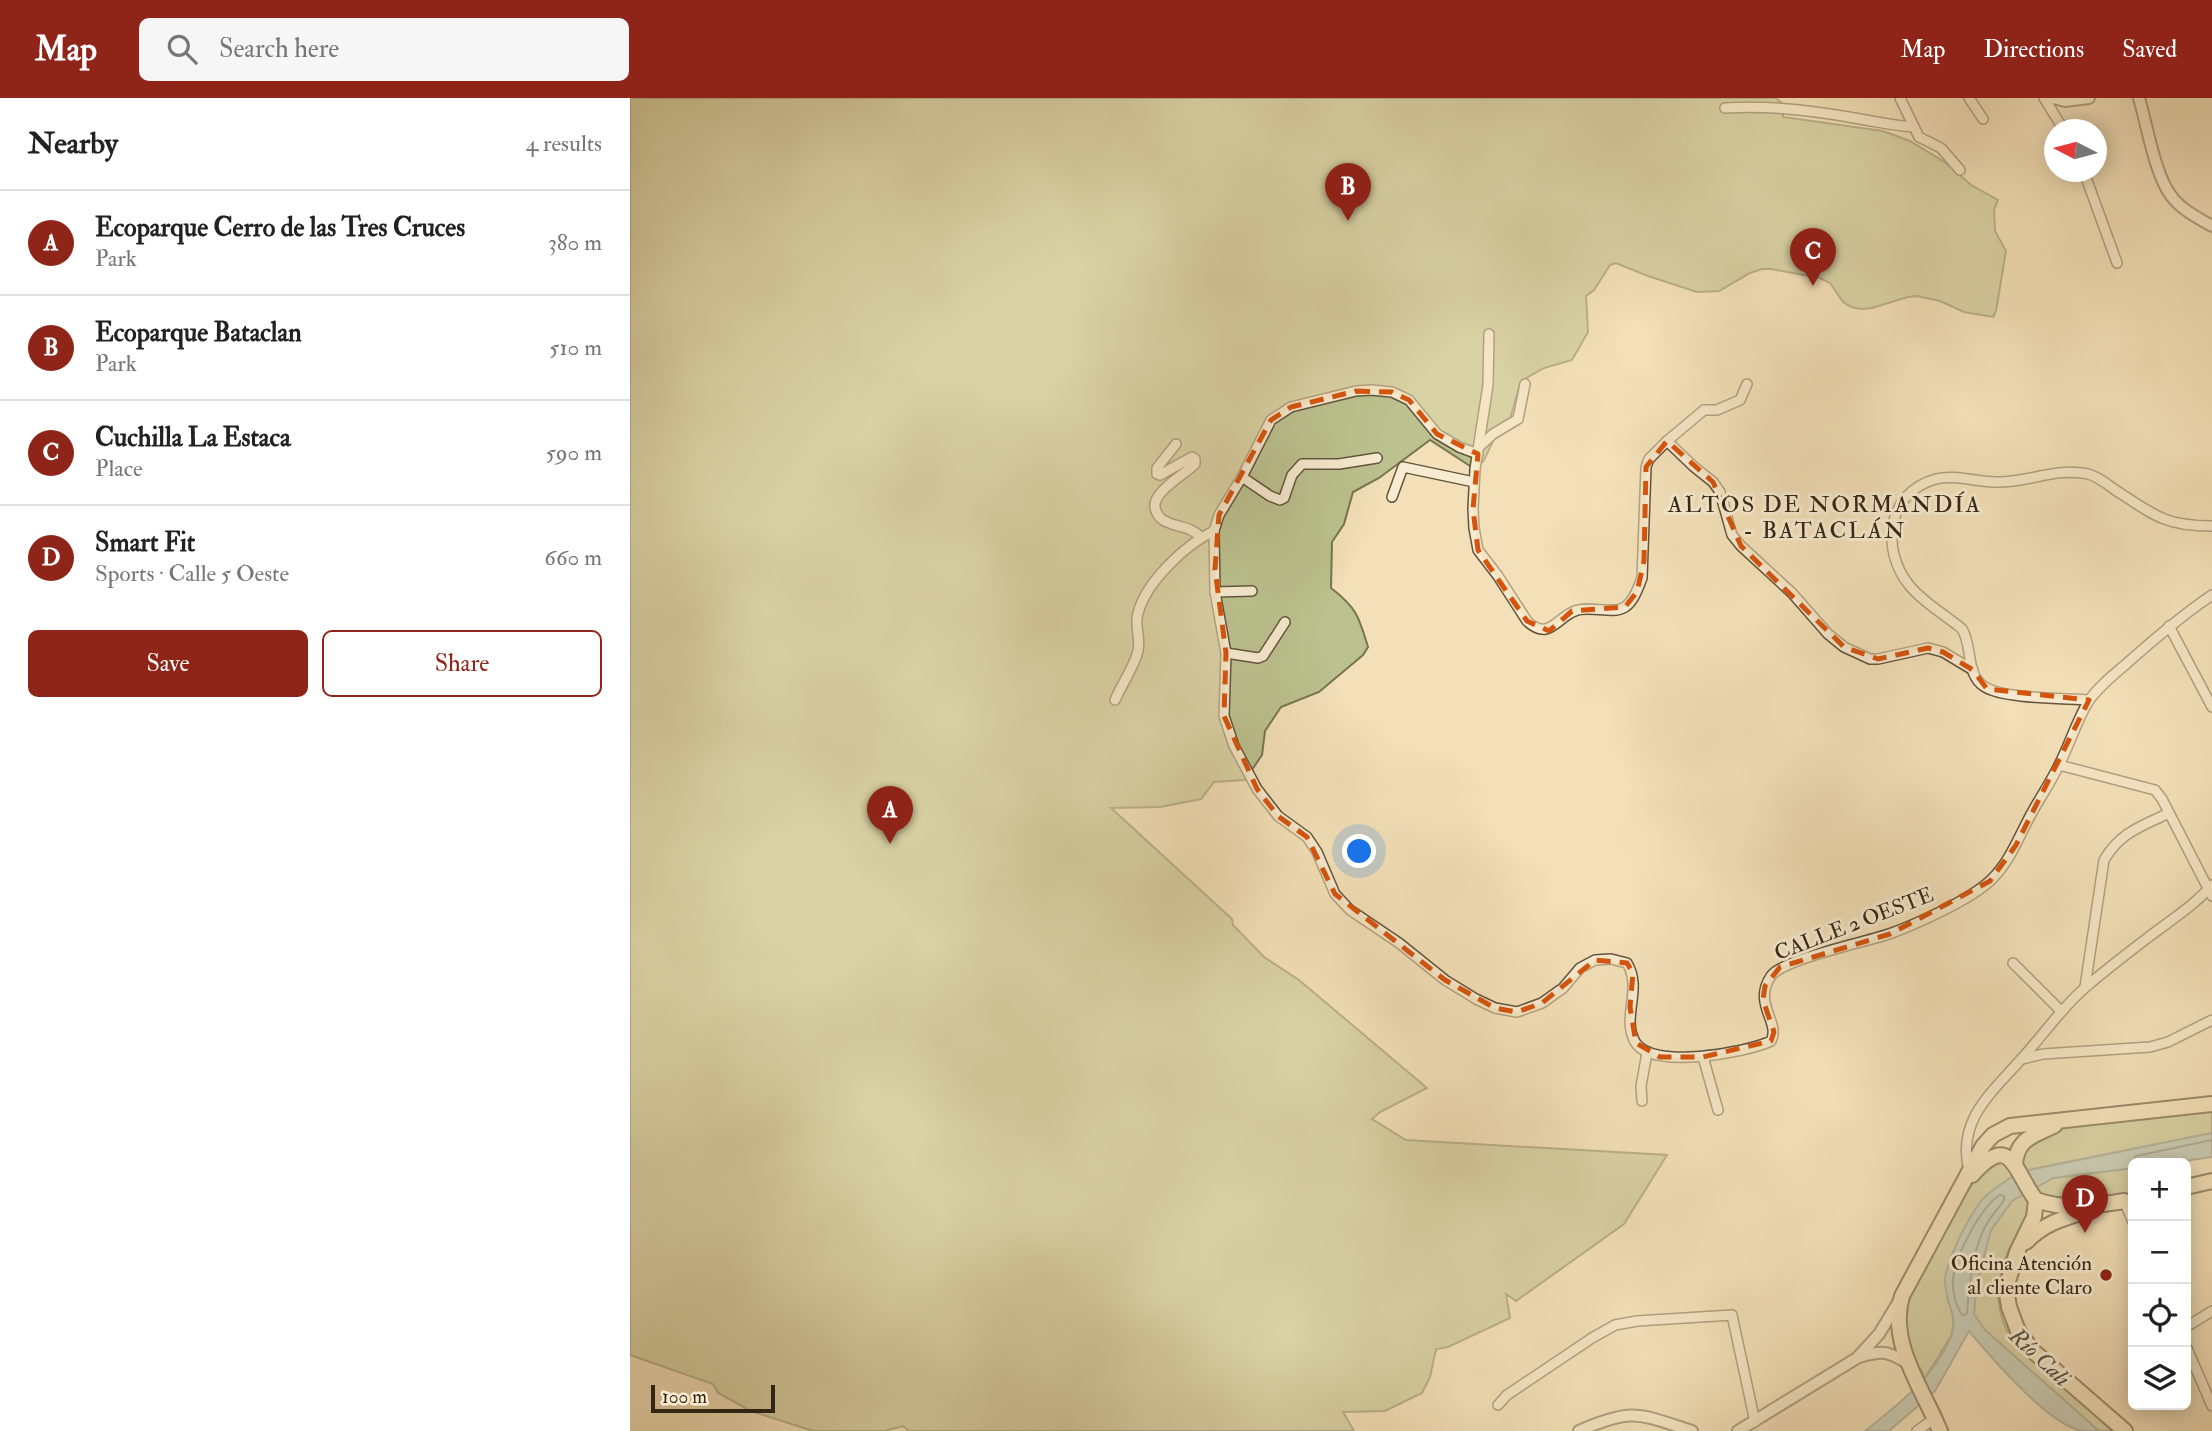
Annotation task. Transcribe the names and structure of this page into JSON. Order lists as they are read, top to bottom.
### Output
{
  "streets": {
    "street": ["CALLE 2 OESTE"]
  },
  "districts": ["ALTOS DE NORMANDÍA - BATACLÁN"],
  "water": ["Río Cali"],
  "places": ["Oficina Atención al cliente Claro"],
  "scale_bar": "100 m",
  "north": "left",
  "page": {
    "header": "Map",
    "search": "Search here",
    "nav": ["Map", "Directions", "Saved"],
    "heading": ["Nearby", "4 results"],
    "pins": [
      "B",
      "C",
      "A",
      "D"
    ],
    "list": [
      {
        "mark": "A",
        "name": "Ecoparque Cerro de las Tres Cruces",
        "note": "Park",
        "value": "380 m"
      },
      {
        "mark": "B",
        "name": "Ecoparque Bataclan",
        "note": "Park",
        "value": "510 m"
      },
      {
        "mark": "C",
        "name": "Cuchilla La Estaca",
        "note": "Place",
        "value": "590 m"
      },
      {
        "mark": "D",
        "name": "Smart Fit",
        "note": "Sports · Calle 5 Oeste",
        "value": "660 m"
      }
    ],
    "buttons": ["Save", "Share"],
    "map_buttons": ["+", "−"],
    "scale": "100 m"
  }
}
